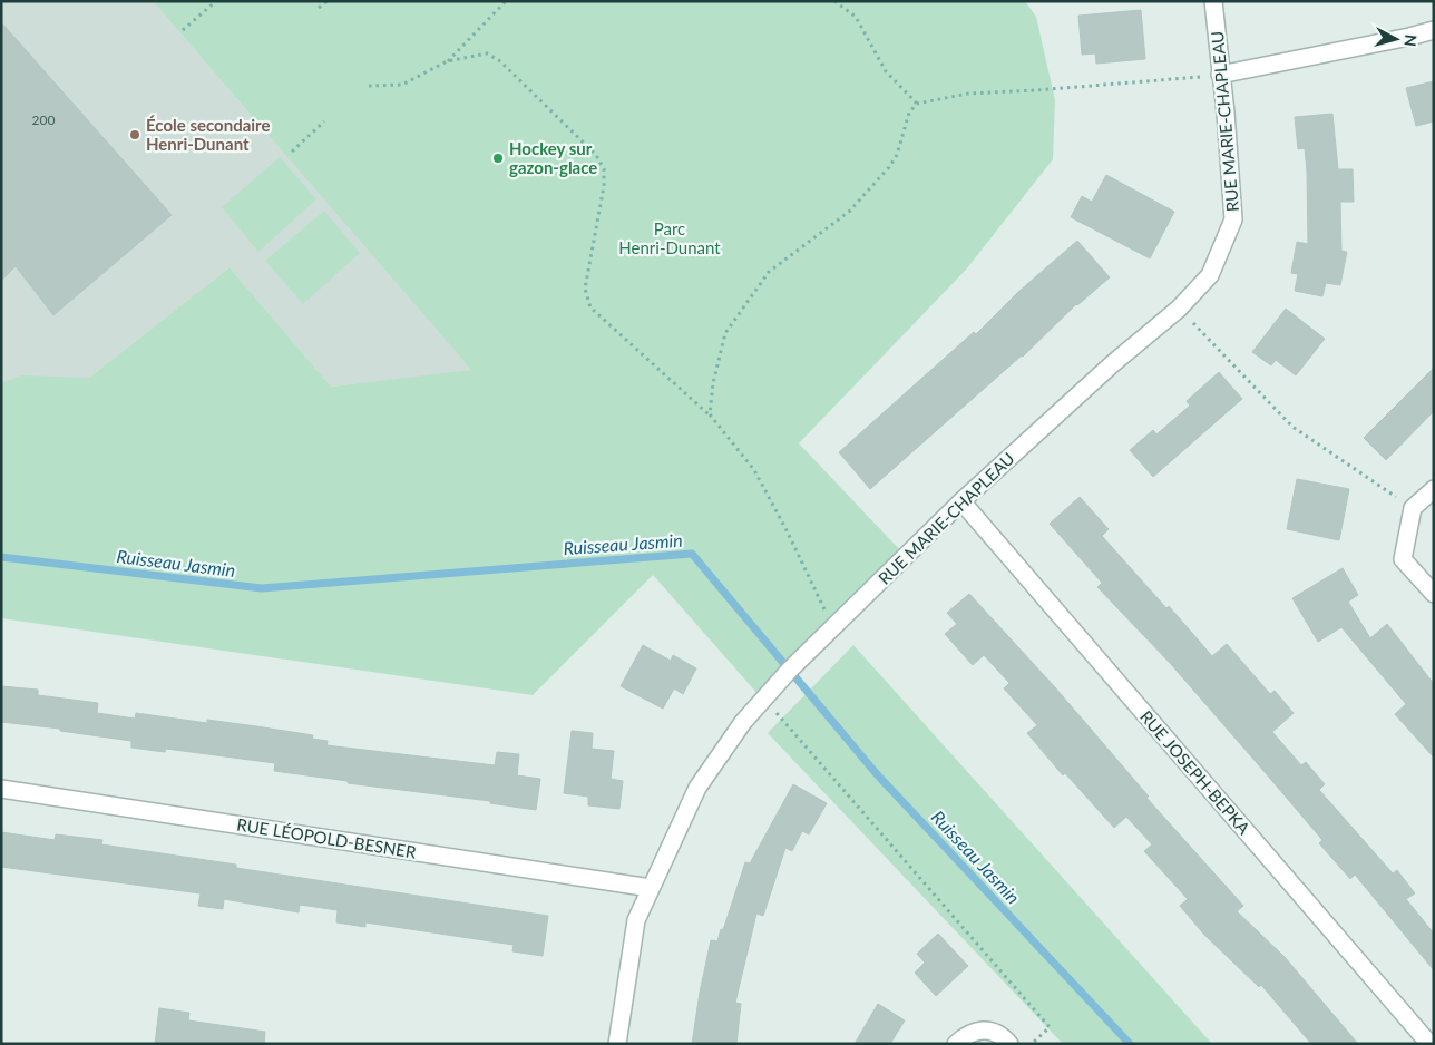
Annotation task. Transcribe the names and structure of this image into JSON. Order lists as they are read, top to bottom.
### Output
{
  "streets": {
    "street": ["RUE MARIE-CHAPLEAU", "RUE JOSEPH-BEPKA", "RUE LÉOPOLD-BESNER"]
  },
  "crossings": [
    ["RUE MARIE-CHAPLEAU", "RUE JOSEPH-BEPKA"],
    ["RUE MARIE-CHAPLEAU", "RUE LÉOPOLD-BESNER"]
  ],
  "water": ["Ruisseau Jasmin"],
  "parks": ["Parc Henri-Dunant"],
  "places": ["École secondaire Henri-Dunant", "Hockey sur gazon-glace"],
  "house_numbers": ["200"],
  "north": "right"
}
